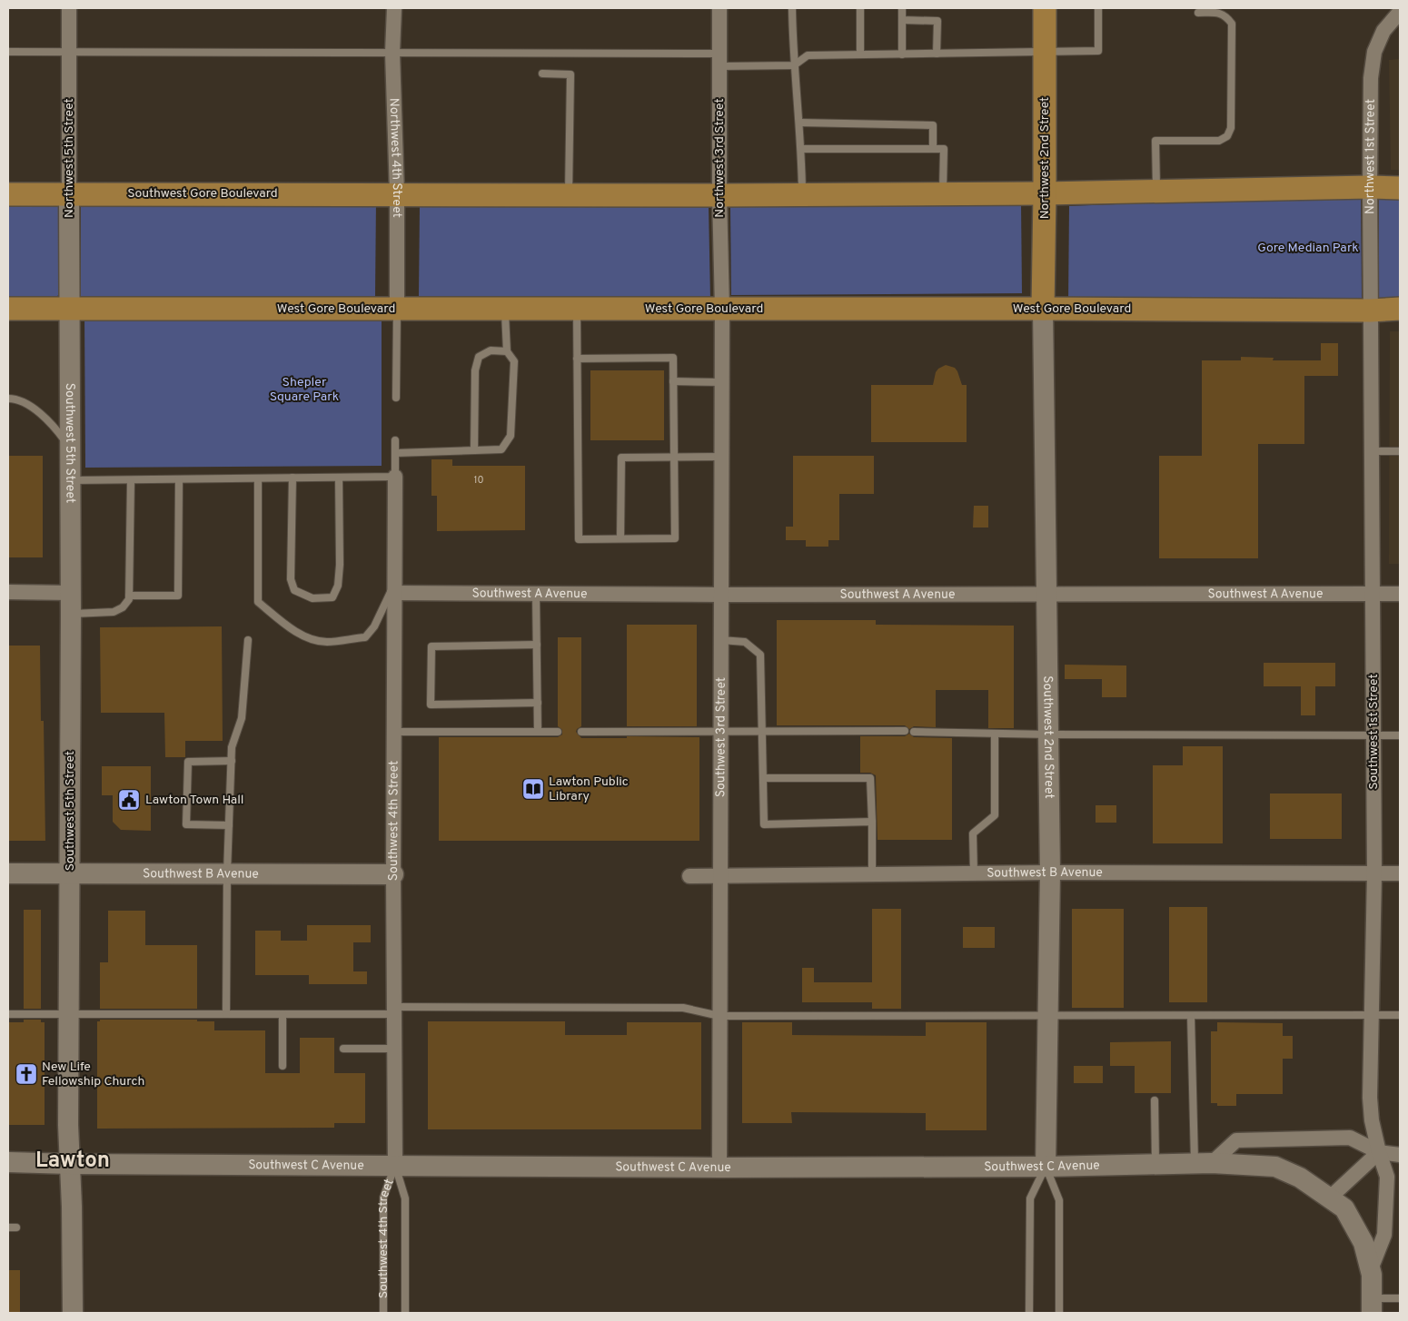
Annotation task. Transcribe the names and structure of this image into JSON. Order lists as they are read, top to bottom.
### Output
{
  "streets": {
    "main road": ["Northwest 2nd Street", "Southwest Gore Boulevard", "West Gore Boulevard"],
    "street": [
      "Northwest 1st Street",
      "Northwest 5th Street",
      "Northwest 4th Street",
      "Northwest 3rd Street",
      "Southwest 5th Street",
      "Southwest A Avenue",
      "Southwest 1st Street",
      "Southwest 2nd Street",
      "Southwest 3rd Street",
      "Southwest 4th Street",
      "Southwest B Avenue",
      "Southwest C Avenue"
    ]
  },
  "crossings": [
    ["Northwest 1st Street", "West Gore Boulevard"],
    ["Northwest 1st Street", "Southwest 1st Street"],
    ["Northwest 5th Street", "Southwest Gore Boulevard"],
    ["Northwest 5th Street", "West Gore Boulevard"],
    ["Northwest 5th Street", "Southwest 5th Street"],
    ["Northwest 4th Street", "Southwest Gore Boulevard"],
    ["Northwest 4th Street", "West Gore Boulevard"],
    ["Northwest 3rd Street", "West Gore Boulevard"],
    ["Northwest 3rd Street", "Southwest 3rd Street"],
    ["Northwest 2nd Street", "West Gore Boulevard"],
    ["Northwest 2nd Street", "Southwest 2nd Street"],
    ["West Gore Boulevard", "Southwest 5th Street"],
    ["West Gore Boulevard", "Southwest 1st Street"],
    ["West Gore Boulevard", "Southwest 2nd Street"],
    ["West Gore Boulevard", "Southwest 3rd Street"],
    ["Southwest 5th Street", "Southwest B Avenue"],
    ["Southwest 5th Street", "Southwest C Avenue"],
    ["Southwest A Avenue", "Southwest 1st Street"],
    ["Southwest A Avenue", "Southwest 2nd Street"],
    ["Southwest A Avenue", "Southwest 3rd Street"],
    ["Southwest A Avenue", "Southwest 4th Street"],
    ["Southwest 1st Street", "Southwest B Avenue"],
    ["Southwest 2nd Street", "Southwest B Avenue"],
    ["Southwest 2nd Street", "Southwest C Avenue"],
    ["Southwest 3rd Street", "Southwest B Avenue"],
    ["Southwest 3rd Street", "Southwest C Avenue"],
    ["Southwest 4th Street", "Southwest B Avenue"],
    ["Southwest 4th Street", "Southwest C Avenue"]
  ],
  "districts": ["Lawton"],
  "parks": ["Gore Median Park", "Shepler Square Park"],
  "places": {
    "library": ["Lawton Public Library"],
    "public building": ["Lawton Town Hall"],
    "church": ["New Life Fellowship Church"]
  },
  "house_numbers": ["10"]
}
